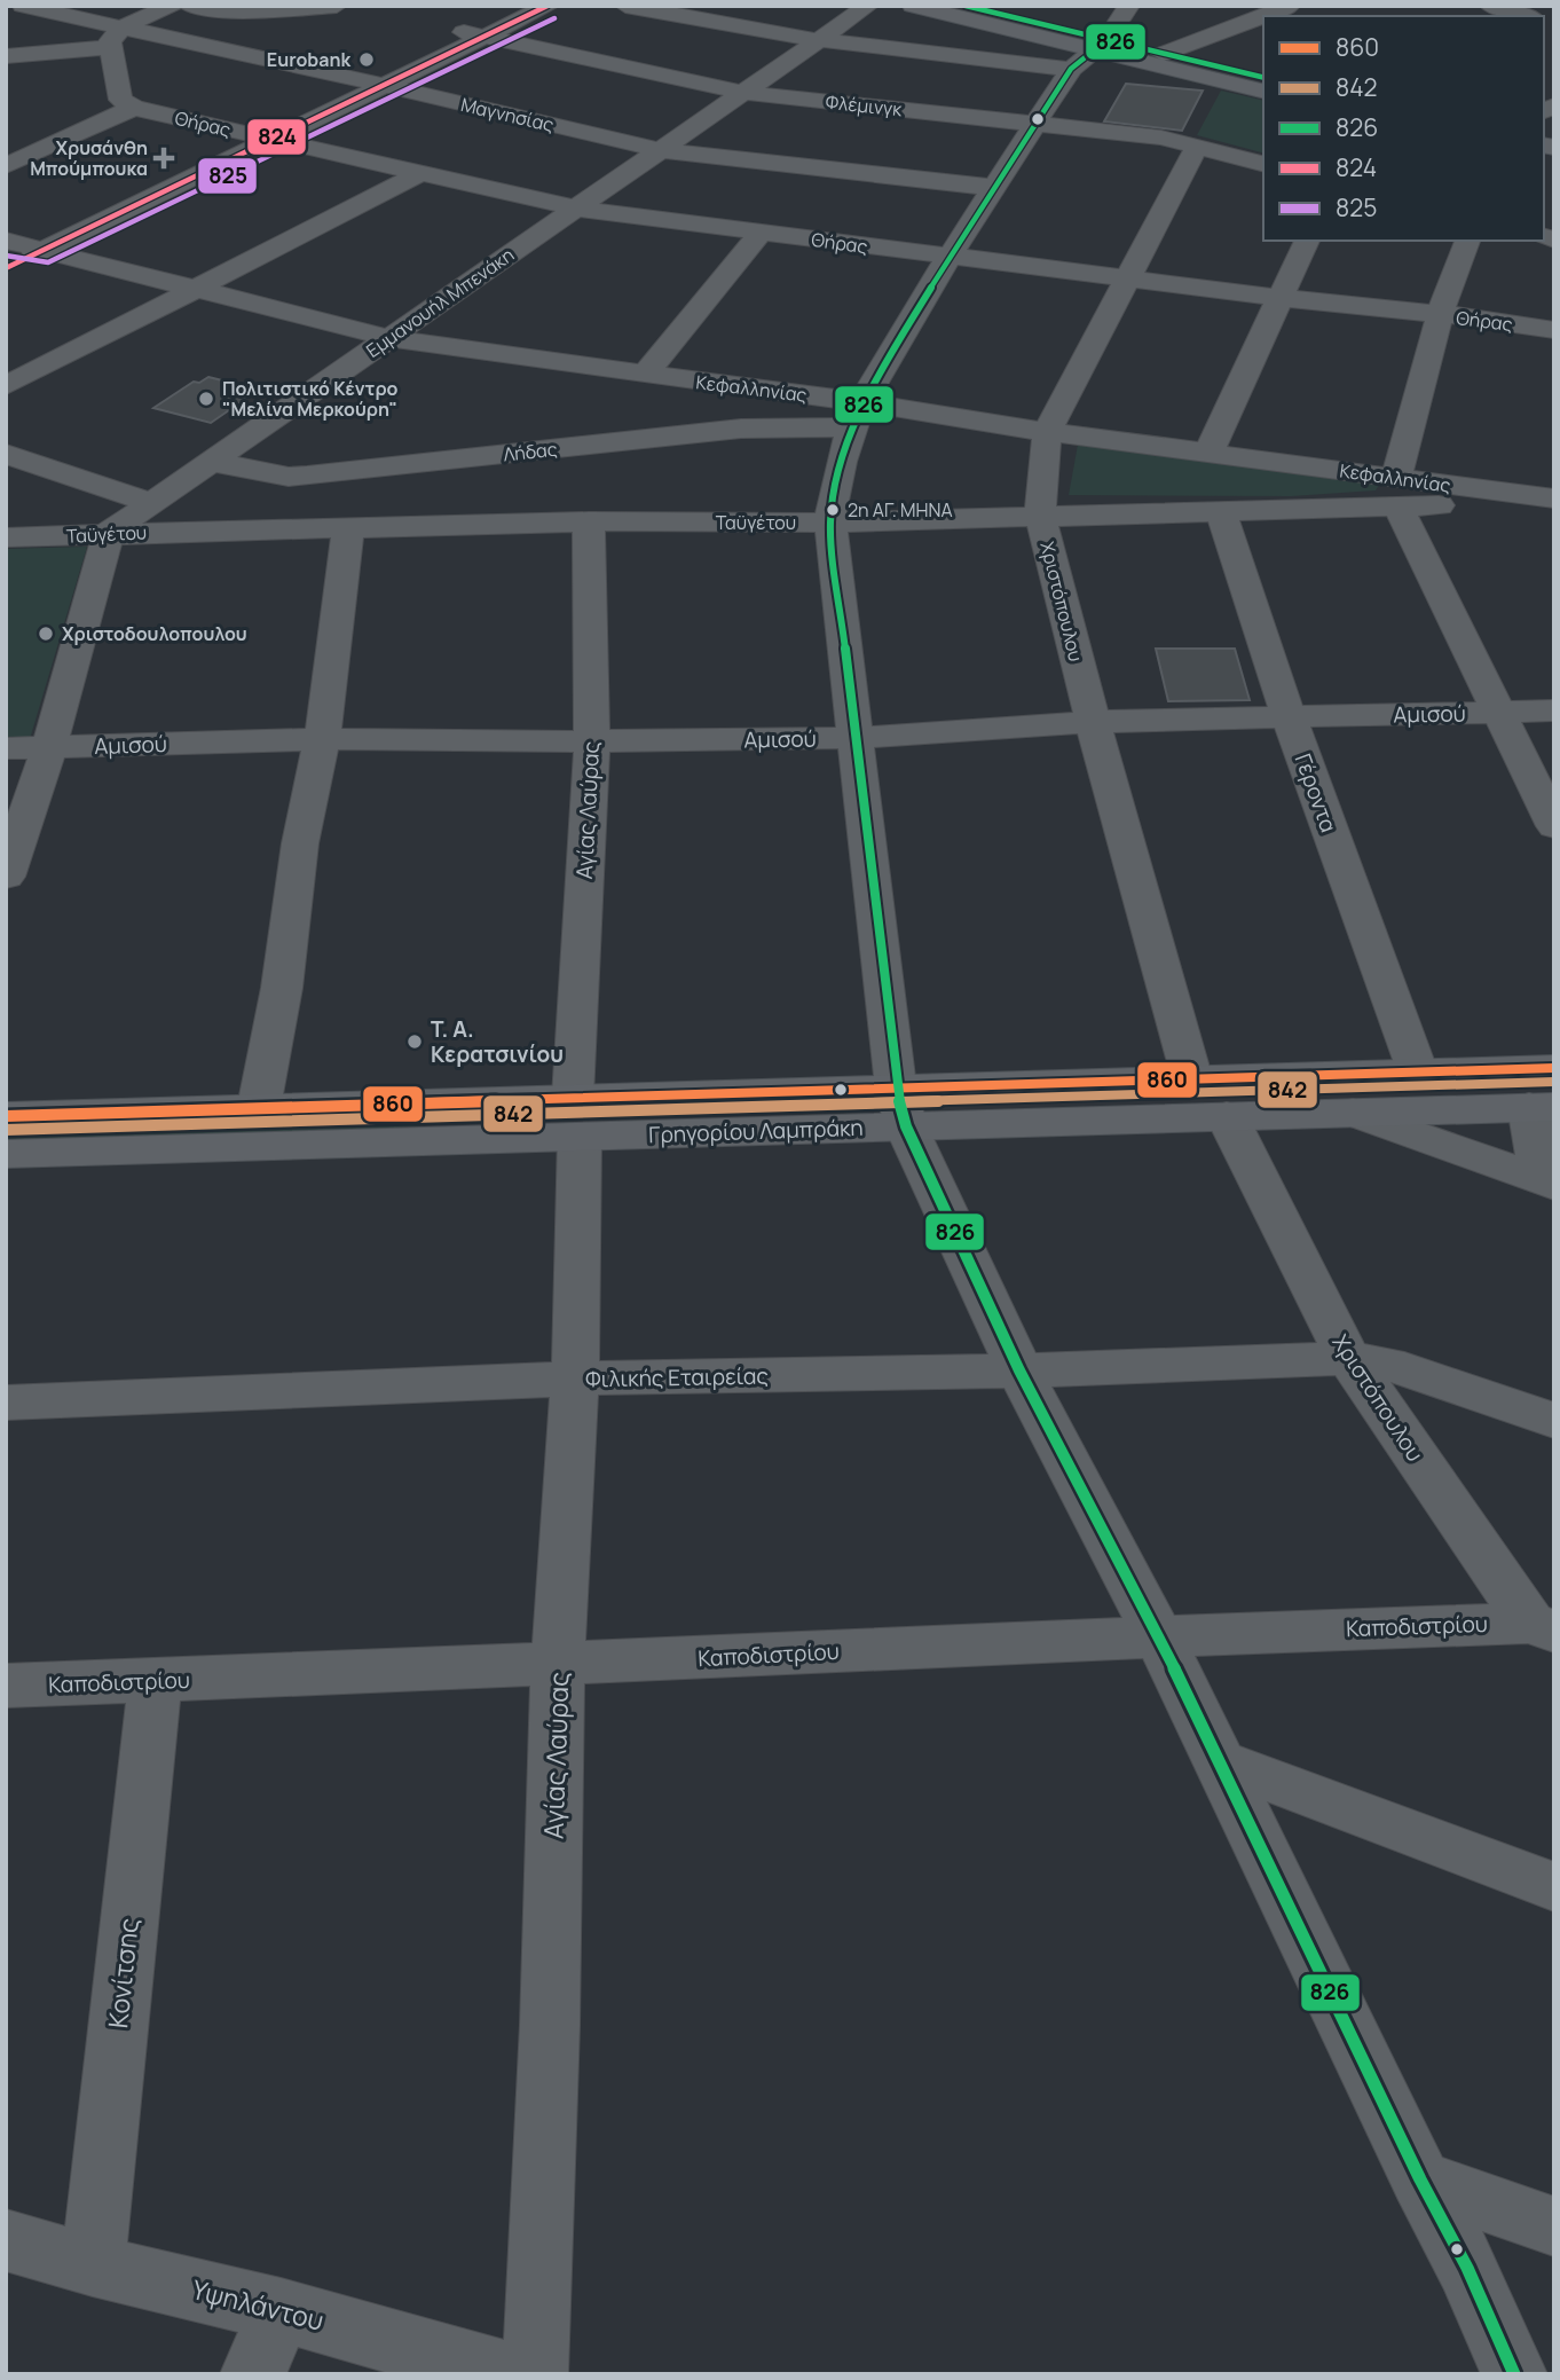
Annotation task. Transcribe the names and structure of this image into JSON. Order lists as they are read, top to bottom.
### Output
{
  "streets": {
    "main road": ["Γρηγορίου Λαμπράκη"],
    "street": [
      "Φλέμινγκ",
      "Μαγνησίας",
      "Θήρας",
      "Εμμανουήλ Μπενάκη",
      "Κεφαλληνίας",
      "Λήδας",
      "Ταϋγέτου",
      "Χριστόπουλου",
      "Αμισού",
      "Γέροντα",
      "Αγίας Λαύρας",
      "Φιλικής Εταιρείας",
      "Καποδιστρίου",
      "Κονίτσης",
      "Υψηλάντου"
    ]
  },
  "crossings": [
    ["Φλέμινγκ", "Εμμανουήλ Μπενάκη"],
    ["Φλέμινγκ", "Χριστόπουλου"],
    ["Μαγνησίας", "Εμμανουήλ Μπενάκη"],
    ["Θήρας", "Εμμανουήλ Μπενάκη"],
    ["Θήρας", "Χριστόπουλου"],
    ["Εμμανουήλ Μπενάκη", "Κεφαλληνίας"],
    ["Εμμανουήλ Μπενάκη", "Λήδας"],
    ["Εμμανουήλ Μπενάκη", "Ταϋγέτου"],
    ["Κεφαλληνίας", "Λήδας"],
    ["Κεφαλληνίας", "Ταϋγέτου"],
    ["Κεφαλληνίας", "Χριστόπουλου"],
    ["Ταϋγέτου", "Χριστόπουλου"],
    ["Ταϋγέτου", "Γέροντα"],
    ["Ταϋγέτου", "Αγίας Λαύρας"],
    ["Χριστόπουλου", "Αμισού"],
    ["Χριστόπουλου", "Γρηγορίου Λαμπράκη"],
    ["Χριστόπουλου", "Φιλικής Εταιρείας"],
    ["Χριστόπουλου", "Καποδιστρίου"],
    ["Αμισού", "Γέροντα"],
    ["Αμισού", "Αγίας Λαύρας"],
    ["Γέροντα", "Γρηγορίου Λαμπράκη"],
    ["Αγίας Λαύρας", "Γρηγορίου Λαμπράκη"],
    ["Αγίας Λαύρας", "Φιλικής Εταιρείας"],
    ["Αγίας Λαύρας", "Καποδιστρίου"],
    ["Καποδιστρίου", "Κονίτσης"],
    ["Κονίτσης", "Υψηλάντου"]
  ],
  "places": {
    "other": [
      "Eurobank",
      "Πολιτιστικό Κέντρο \"Μελίνα Μερκούρη\"",
      "2η ΑΓ. ΜΗΝΑ",
      "Χριστοδουλοπουλου",
      "Τ. Α. Κερατσινίου"
    ],
    "health": ["Χρυσάνθη Μπούμπουκα"]
  },
  "lines": [
    "transit line 826",
    "transit line 824",
    "transit line 825",
    "transit line 860",
    "transit line 842"
  ],
  "legend": [
    "860",
    "842",
    "826",
    "824",
    "825"
  ]
}
